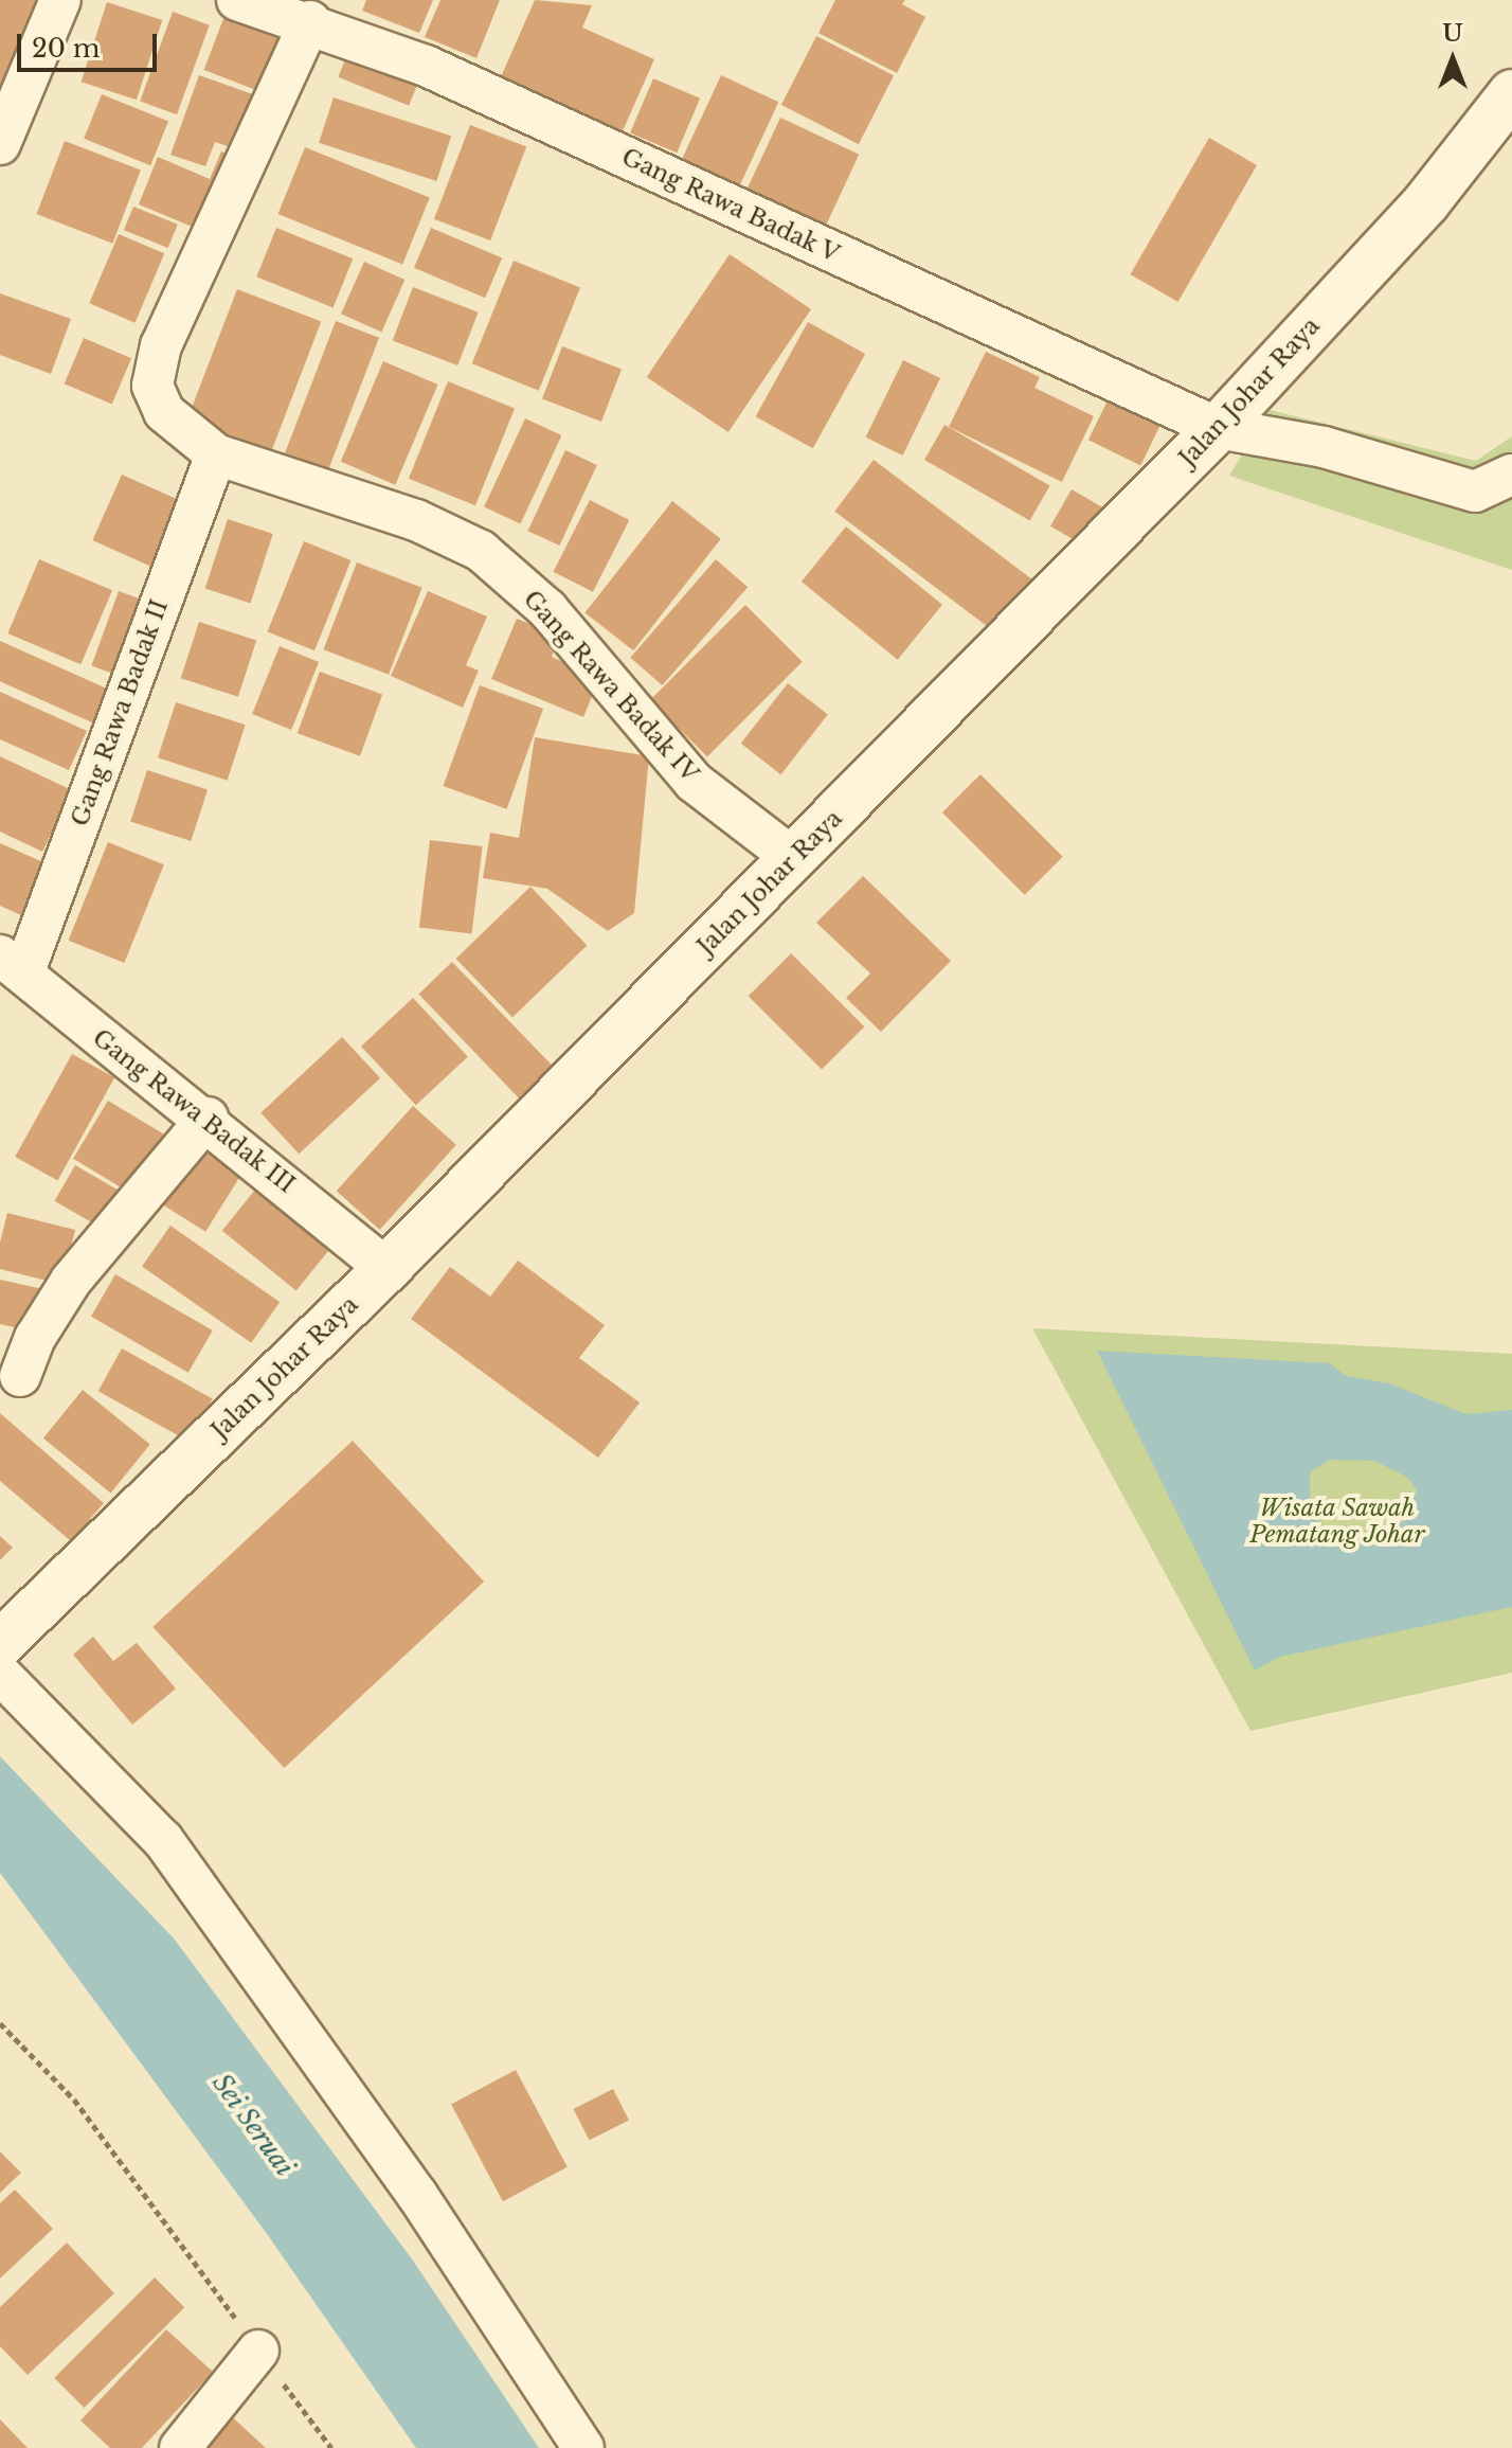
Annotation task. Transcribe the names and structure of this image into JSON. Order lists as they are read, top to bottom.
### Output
{
  "streets": {
    "street": [
      "Gang Rawa Badak V",
      "Jalan Johar Raya",
      "Gang Rawa Badak IV",
      "Gang Rawa Badak II",
      "Gang Rawa Badak III"
    ]
  },
  "crossings": [
    ["Gang Rawa Badak V", "Jalan Johar Raya"],
    ["Gang Rawa Badak V", "Gang Rawa Badak IV"],
    ["Jalan Johar Raya", "Gang Rawa Badak IV"],
    ["Jalan Johar Raya", "Gang Rawa Badak III"],
    ["Gang Rawa Badak IV", "Gang Rawa Badak II"],
    ["Gang Rawa Badak II", "Gang Rawa Badak III"]
  ],
  "water": ["Sei Seruai"],
  "parks": ["Wisata Sawah Pematang Johar"],
  "scale_bar": "20 m",
  "north": "top"
}
